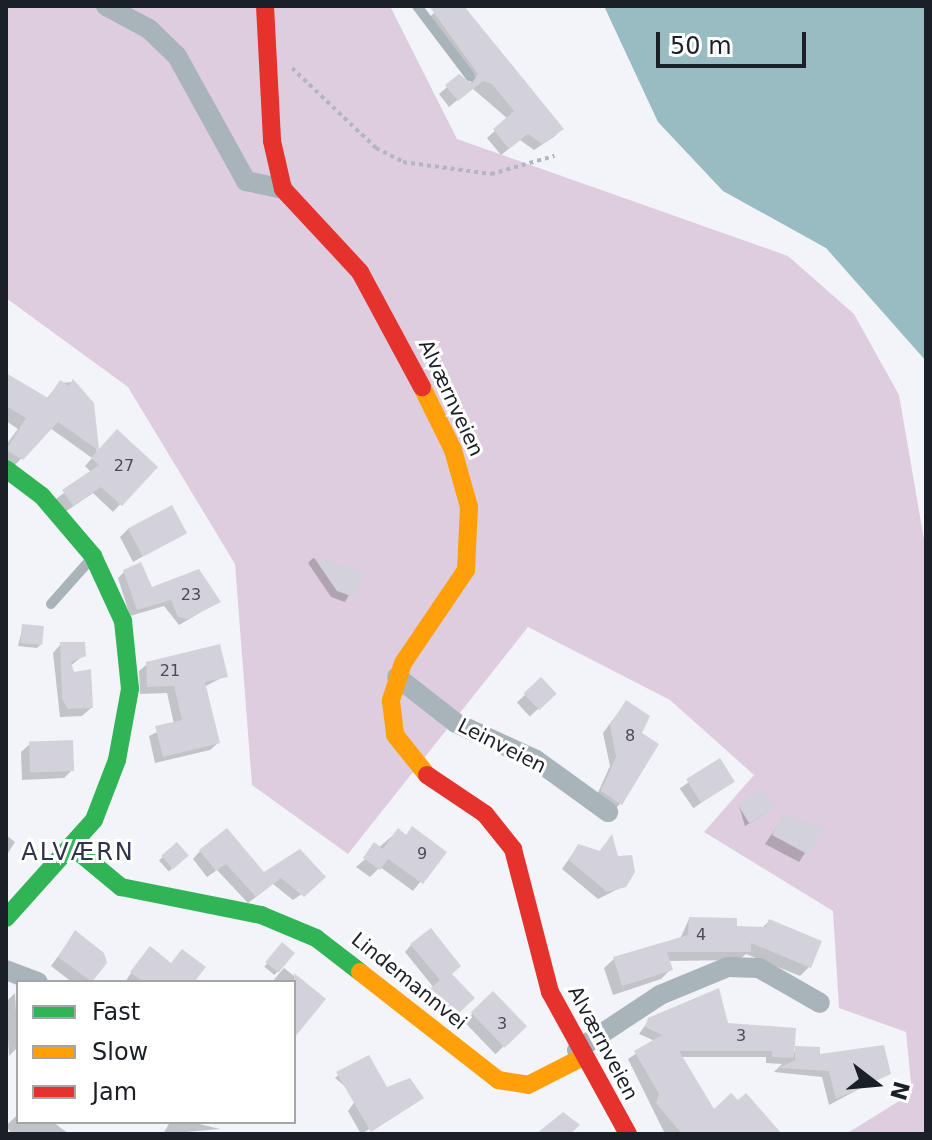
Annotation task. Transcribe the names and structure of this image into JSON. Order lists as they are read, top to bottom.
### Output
{
  "streets": {
    "main road": ["Alværnveien", "Lindemannvei"],
    "street": ["Leinveien"]
  },
  "crossings": [
    ["Alværnveien", "Leinveien"],
    ["Alværnveien", "Lindemannvei"]
  ],
  "districts": ["ALVÆRN"],
  "house_numbers": [
    "27",
    "23",
    "21",
    "8",
    "9",
    "4",
    "3",
    "3"
  ],
  "legend": ["Fast", "Slow", "Jam"],
  "scale_bar": "50 m",
  "north": "right"
}
